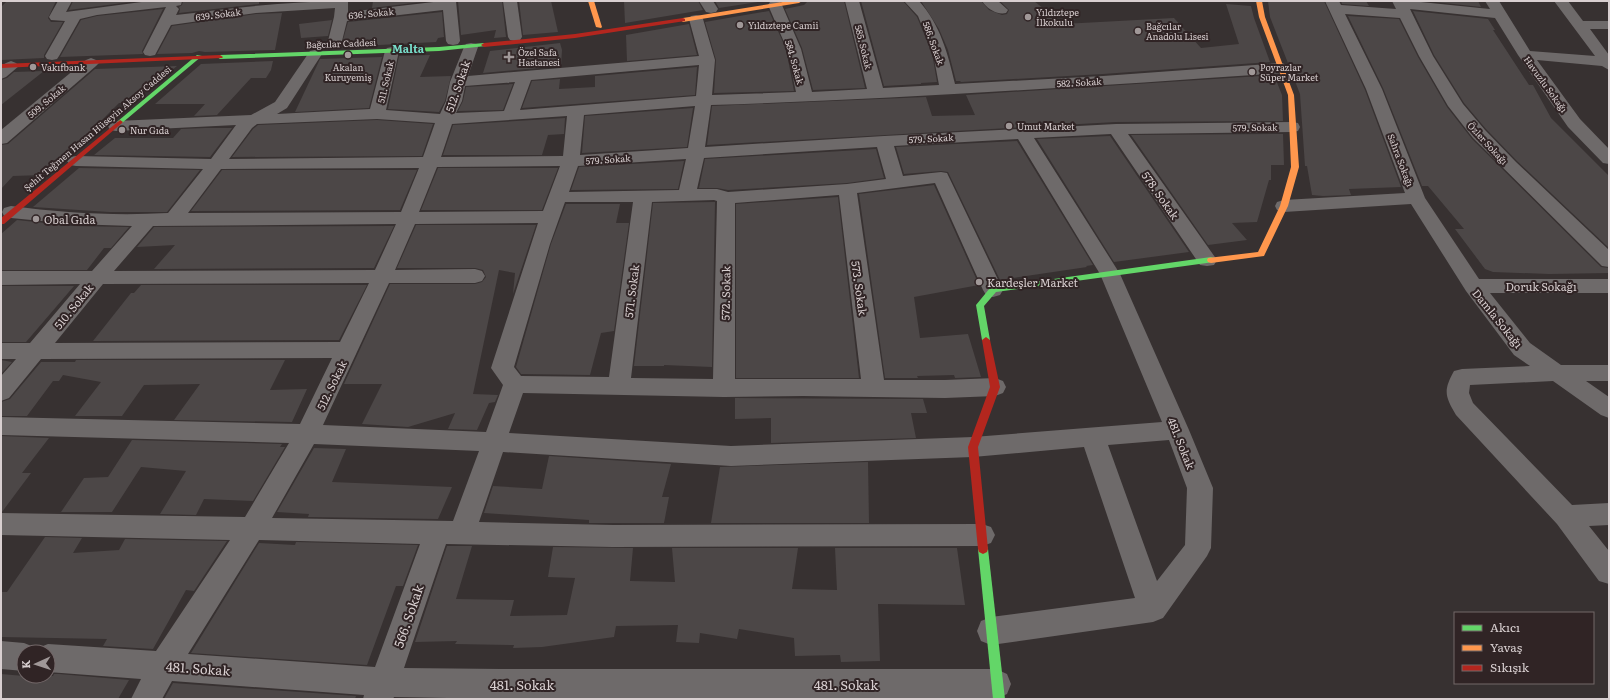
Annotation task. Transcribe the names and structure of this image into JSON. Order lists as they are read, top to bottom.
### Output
{
  "streets": {
    "main road": ["Bağcılar Caddesi", "Şehit Teğmen Hasan Hüseyin Aksoy Caddesi"],
    "street": [
      "636. Sokak",
      "639. Sokak",
      "586. Sokak",
      "585. Sokak",
      "584. Sokak",
      "511. Sokak",
      "582. Sokak",
      "Havuzlu Sokağı",
      "512. Sokak",
      "509. Sokak",
      "579. Sokak",
      "Özler Sokağı",
      "Sahra Sokağı",
      "578. Sokak",
      "Doruk Sokağı",
      "573. Sokak",
      "571. Sokak",
      "572. Sokak",
      "510. Sokak",
      "Damla Sokağı",
      "481. Sokak",
      "566. Sokak"
    ]
  },
  "crossings": [
    ["636. Sokak", "639. Sokak"],
    ["Bağcılar Caddesi", "584. Sokak"],
    ["Bağcılar Caddesi", "511. Sokak"],
    ["Bağcılar Caddesi", "512. Sokak"],
    ["Bağcılar Caddesi", "509. Sokak"],
    ["Bağcılar Caddesi", "Şehit Teğmen Hasan Hüseyin Aksoy Caddesi"],
    ["586. Sokak", "582. Sokak"],
    ["585. Sokak", "582. Sokak"],
    ["584. Sokak", "582. Sokak"],
    ["511. Sokak", "582. Sokak"],
    ["582. Sokak", "512. Sokak"],
    ["582. Sokak", "Şehit Teğmen Hasan Hüseyin Aksoy Caddesi"],
    ["512. Sokak", "579. Sokak"],
    ["512. Sokak", "481. Sokak"],
    ["579. Sokak", "Şehit Teğmen Hasan Hüseyin Aksoy Caddesi"],
    ["579. Sokak", "578. Sokak"],
    ["579. Sokak", "481. Sokak"],
    ["Sahra Sokağı", "Damla Sokağı"],
    ["Doruk Sokağı", "Damla Sokağı"],
    ["481. Sokak", "566. Sokak"]
  ],
  "districts": ["Malta"],
  "places": {
    "other": [
      "Yıldıztepe İlkokulu",
      "Yıldıztepe Camii",
      "Bağcılar Anadolu Lisesi",
      "Akalan Kuruyemiş",
      "Vakıfbank",
      "Poyrazlar Süper Market",
      "Umut Market",
      "Nur Gıda",
      "Obal Gıda",
      "Kardeşler Market"
    ],
    "health": ["Özel Safa Hastanesi"]
  },
  "legend": ["Akıcı", "Yavaş", "Sıkışık"],
  "north": "left"
}
